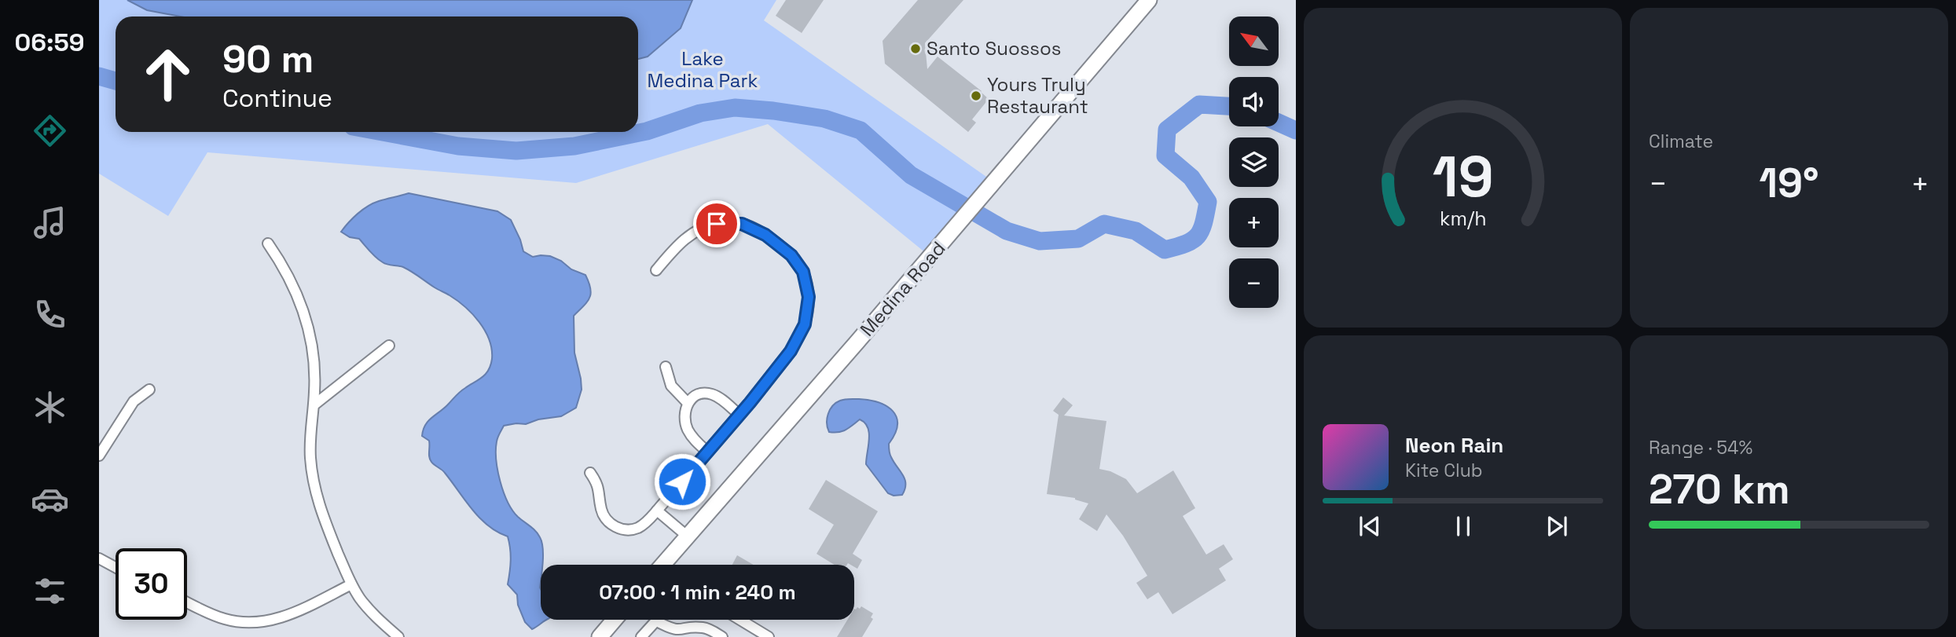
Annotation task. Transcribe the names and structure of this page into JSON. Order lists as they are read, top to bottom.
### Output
{
  "streets": {
    "highway": ["Medina Road"]
  },
  "parks": ["Lake Medina Park"],
  "places": ["Santo Suossos", "Yours Truly Restaurant"],
  "north": "top left",
  "page": {
    "tabs": "06:59",
    "tile": [
      "Climate",
      ["Range · 54%", "270 km"]
    ],
    "map_buttons": ["+", "−"],
    "turn": ["90 m", "Continue"],
    "heat": ["−", "19°", "+"],
    "song": ["Neon Rain", "Kite Club"],
    "limit": "30",
    "trip": "07:00 · 1 min · 240 m",
    "gauge": ["19", "km/h"]
  }
}
